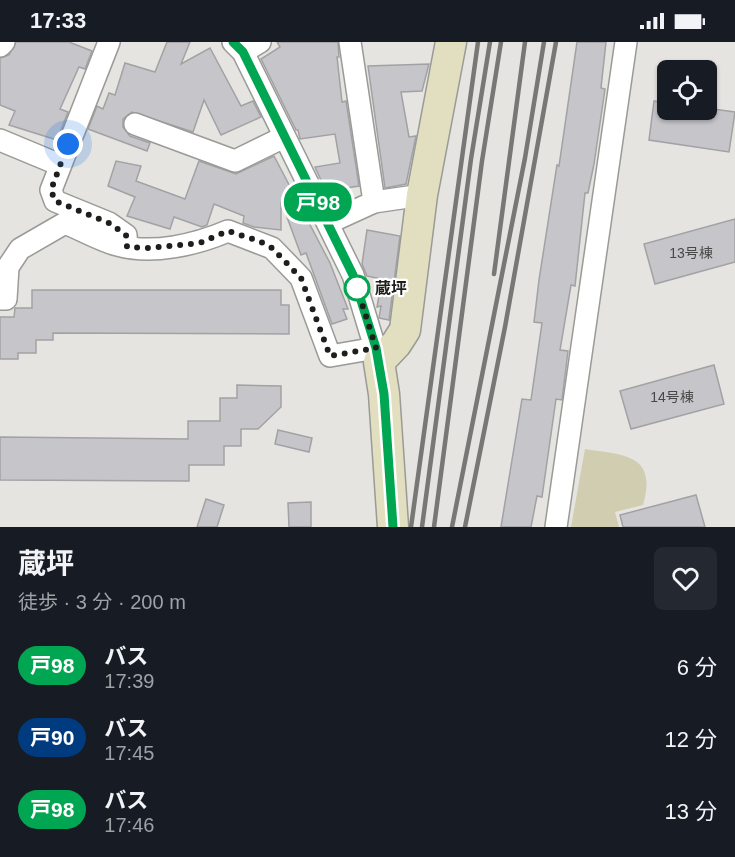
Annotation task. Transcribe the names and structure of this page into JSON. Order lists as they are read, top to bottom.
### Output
{
  "places": ["蔵坪"],
  "lines": ["bus line 戸98"],
  "house_numbers": ["13号棟", "14号棟"],
  "page": {
    "status": "17:33",
    "on_map": "戸98",
    "heading": ["蔵坪", "徒歩 · 3 分 · 200 m"],
    "list": [
      {
        "mark": "戸98",
        "name": "バス",
        "note": "17:39",
        "value": "6 分"
      },
      {
        "mark": "戸90",
        "name": "バス",
        "note": "17:45",
        "value": "12 分"
      },
      {
        "mark": "戸98",
        "name": "バス",
        "note": "17:46",
        "value": "13 分"
      }
    ]
  }
}
